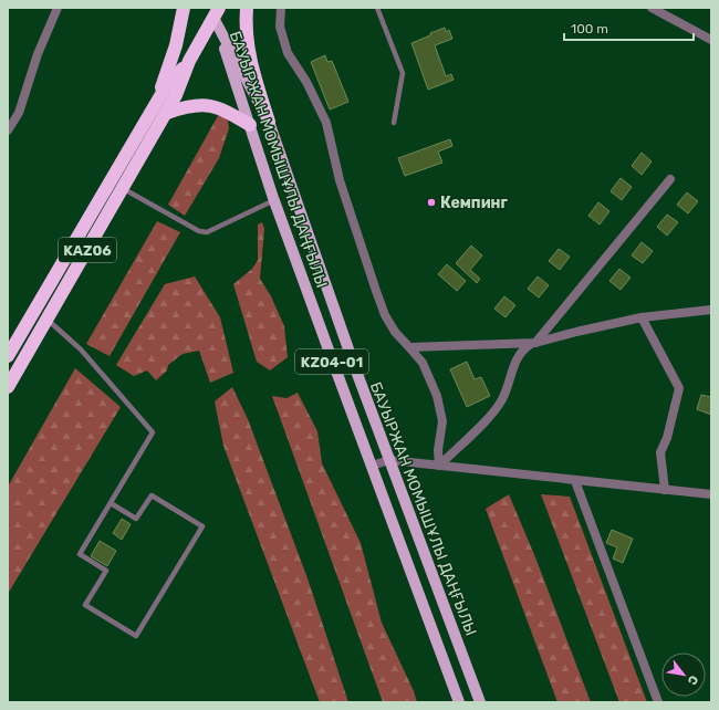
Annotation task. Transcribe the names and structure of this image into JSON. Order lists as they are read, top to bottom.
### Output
{
  "streets": {
    "highway": ["KАZ06", "KZ04-01"],
    "main road": ["БАУЫРЖАН МОМЫШҰЛЫ ДАҢҒЫЛЫ"]
  },
  "crossings": [
    ["БАУЫРЖАН МОМЫШҰЛЫ ДАҢҒЫЛЫ", "KАZ06"],
    ["БАУЫРЖАН МОМЫШҰЛЫ ДАҢҒЫЛЫ", "KZ04-01"]
  ],
  "places": ["Кемпинг"],
  "scale_bar": "100 m",
  "north": "bottom right"
}
